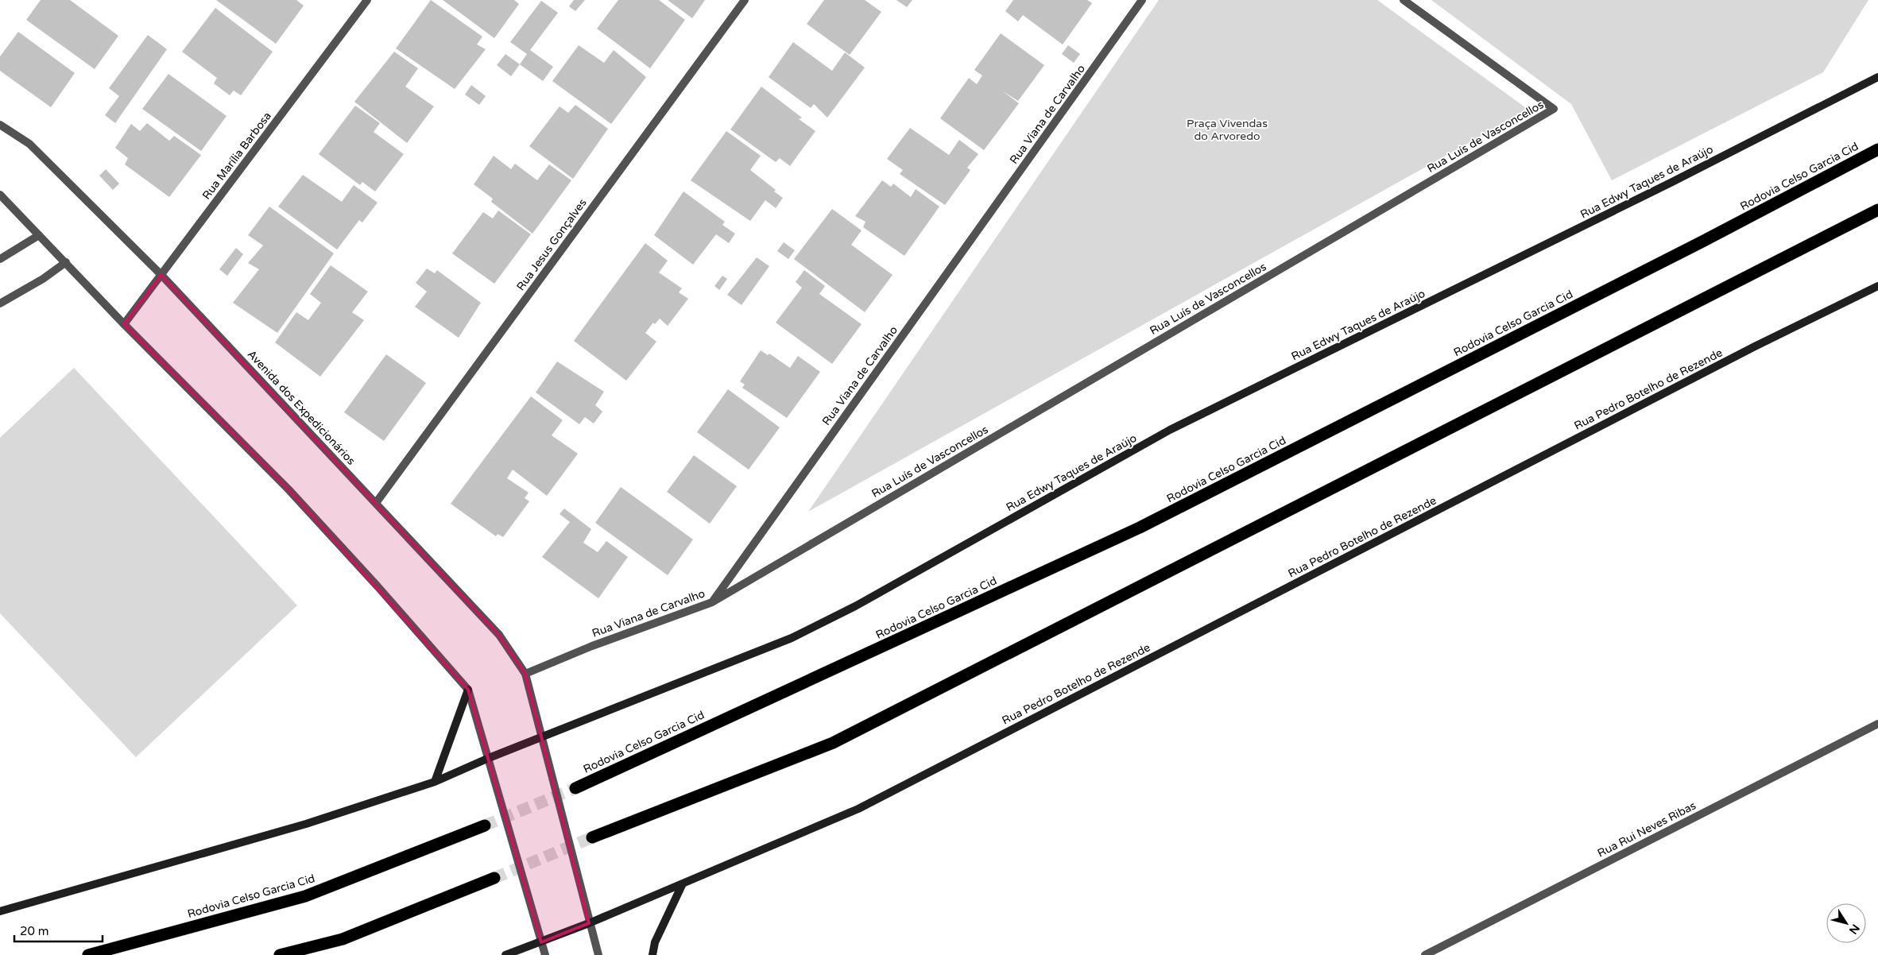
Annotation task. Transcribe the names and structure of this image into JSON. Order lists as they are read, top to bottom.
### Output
{
  "streets": {
    "highway": ["Rodovia Celso Garcia Cid"],
    "main road": ["Rua Edwy Taques de Araújo", "Rua Pedro Botelho de Rezende"],
    "street": [
      "Rua Viana de Carvalho",
      "Rua Luís de Vasconcellos",
      "Rua Marília Barbosa",
      "Rua Jesus Gonçalves",
      "Avenida dos Expedicionários",
      "Rua Rui Neves Ribas"
    ]
  },
  "crossings": [
    ["Rua Viana de Carvalho", "Rua Luís de Vasconcellos"],
    ["Rua Viana de Carvalho", "Avenida dos Expedicionários"],
    ["Rua Marília Barbosa", "Avenida dos Expedicionários"],
    ["Rua Edwy Taques de Araújo", "Avenida dos Expedicionários"],
    ["Rua Jesus Gonçalves", "Avenida dos Expedicionários"]
  ],
  "parks": ["Praça Vivendas do Arvoredo"],
  "scale_bar": "20 m",
  "north": "bottom right"
}
